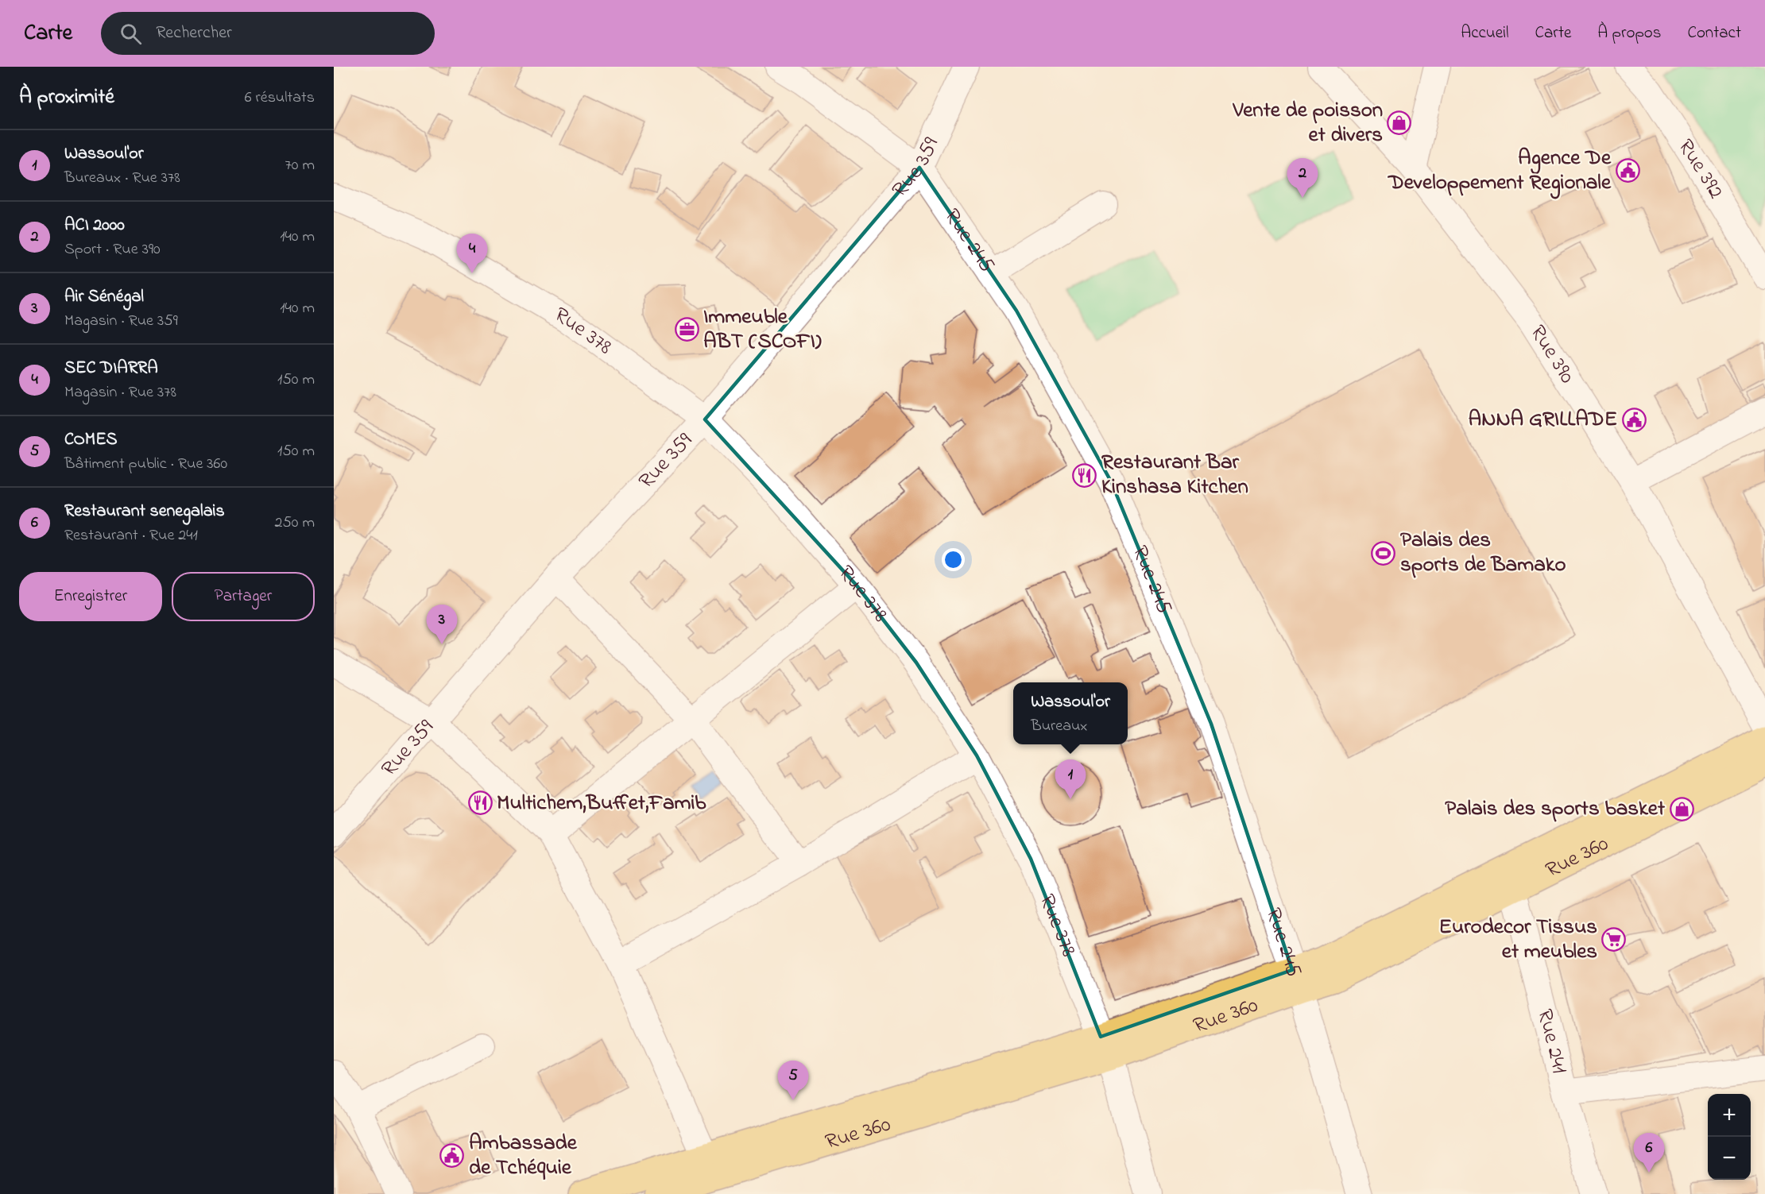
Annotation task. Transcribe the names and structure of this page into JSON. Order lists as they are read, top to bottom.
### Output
{
  "streets": {
    "main road": ["Rue 360"],
    "street": [
      "Rue 359",
      "Rue 392",
      "Rue 245",
      "Rue 378",
      "Rue 390",
      "Rue 241"
    ]
  },
  "crossings": [
    ["Rue 359", "Rue 245"],
    ["Rue 359", "Rue 378"],
    ["Rue 245", "Rue 360"],
    ["Rue 378", "Rue 360"],
    ["Rue 360", "Rue 241"]
  ],
  "places": {
    "shop": ["Vente de poisson et divers", "Palais des sports basket"],
    "public building": ["Agence De Developpement Regionale", "ANNA GRILLADE", "Ambassade de Tchéquie"],
    "office": ["Immeuble ABT (SCOFI)"],
    "restaurant": ["Restaurant Bar Kinshasa Kitchen", "Multichem,Buffet,Famib"],
    "sports": ["Palais des sports de Bamako"],
    "supermarket": ["Eurodecor Tissus et meubles"]
  },
  "page": {
    "header": "Carte",
    "search": "Rechercher",
    "nav": [
      "Accueil",
      "Carte",
      "À propos",
      "Contact"
    ],
    "heading": ["À proximité", "6 résultats"],
    "list": [
      {
        "mark": "1",
        "name": "Wassoul'or",
        "note": "Bureaux · Rue 378",
        "value": "70 m"
      },
      {
        "mark": "2",
        "name": "ACI 2000",
        "note": "Sport · Rue 390",
        "value": "140 m"
      },
      {
        "mark": "3",
        "name": "Air Sénégal",
        "note": "Magasin · Rue 359",
        "value": "140 m"
      },
      {
        "mark": "4",
        "name": "SEC DIARRA",
        "note": "Magasin · Rue 378",
        "value": "150 m"
      },
      {
        "mark": "5",
        "name": "COMES",
        "note": "Bâtiment public · Rue 360",
        "value": "150 m"
      },
      {
        "mark": "6",
        "name": "Restaurant senegalais",
        "note": "Restaurant · Rue 241",
        "value": "250 m"
      }
    ],
    "pins": [
      "2",
      "4",
      "3",
      "1",
      "5",
      "6"
    ],
    "buttons": ["Enregistrer", "Partager"],
    "popup": ["Wassoul'or", "Bureaux"],
    "map_buttons": ["+", "−"]
  }
}
